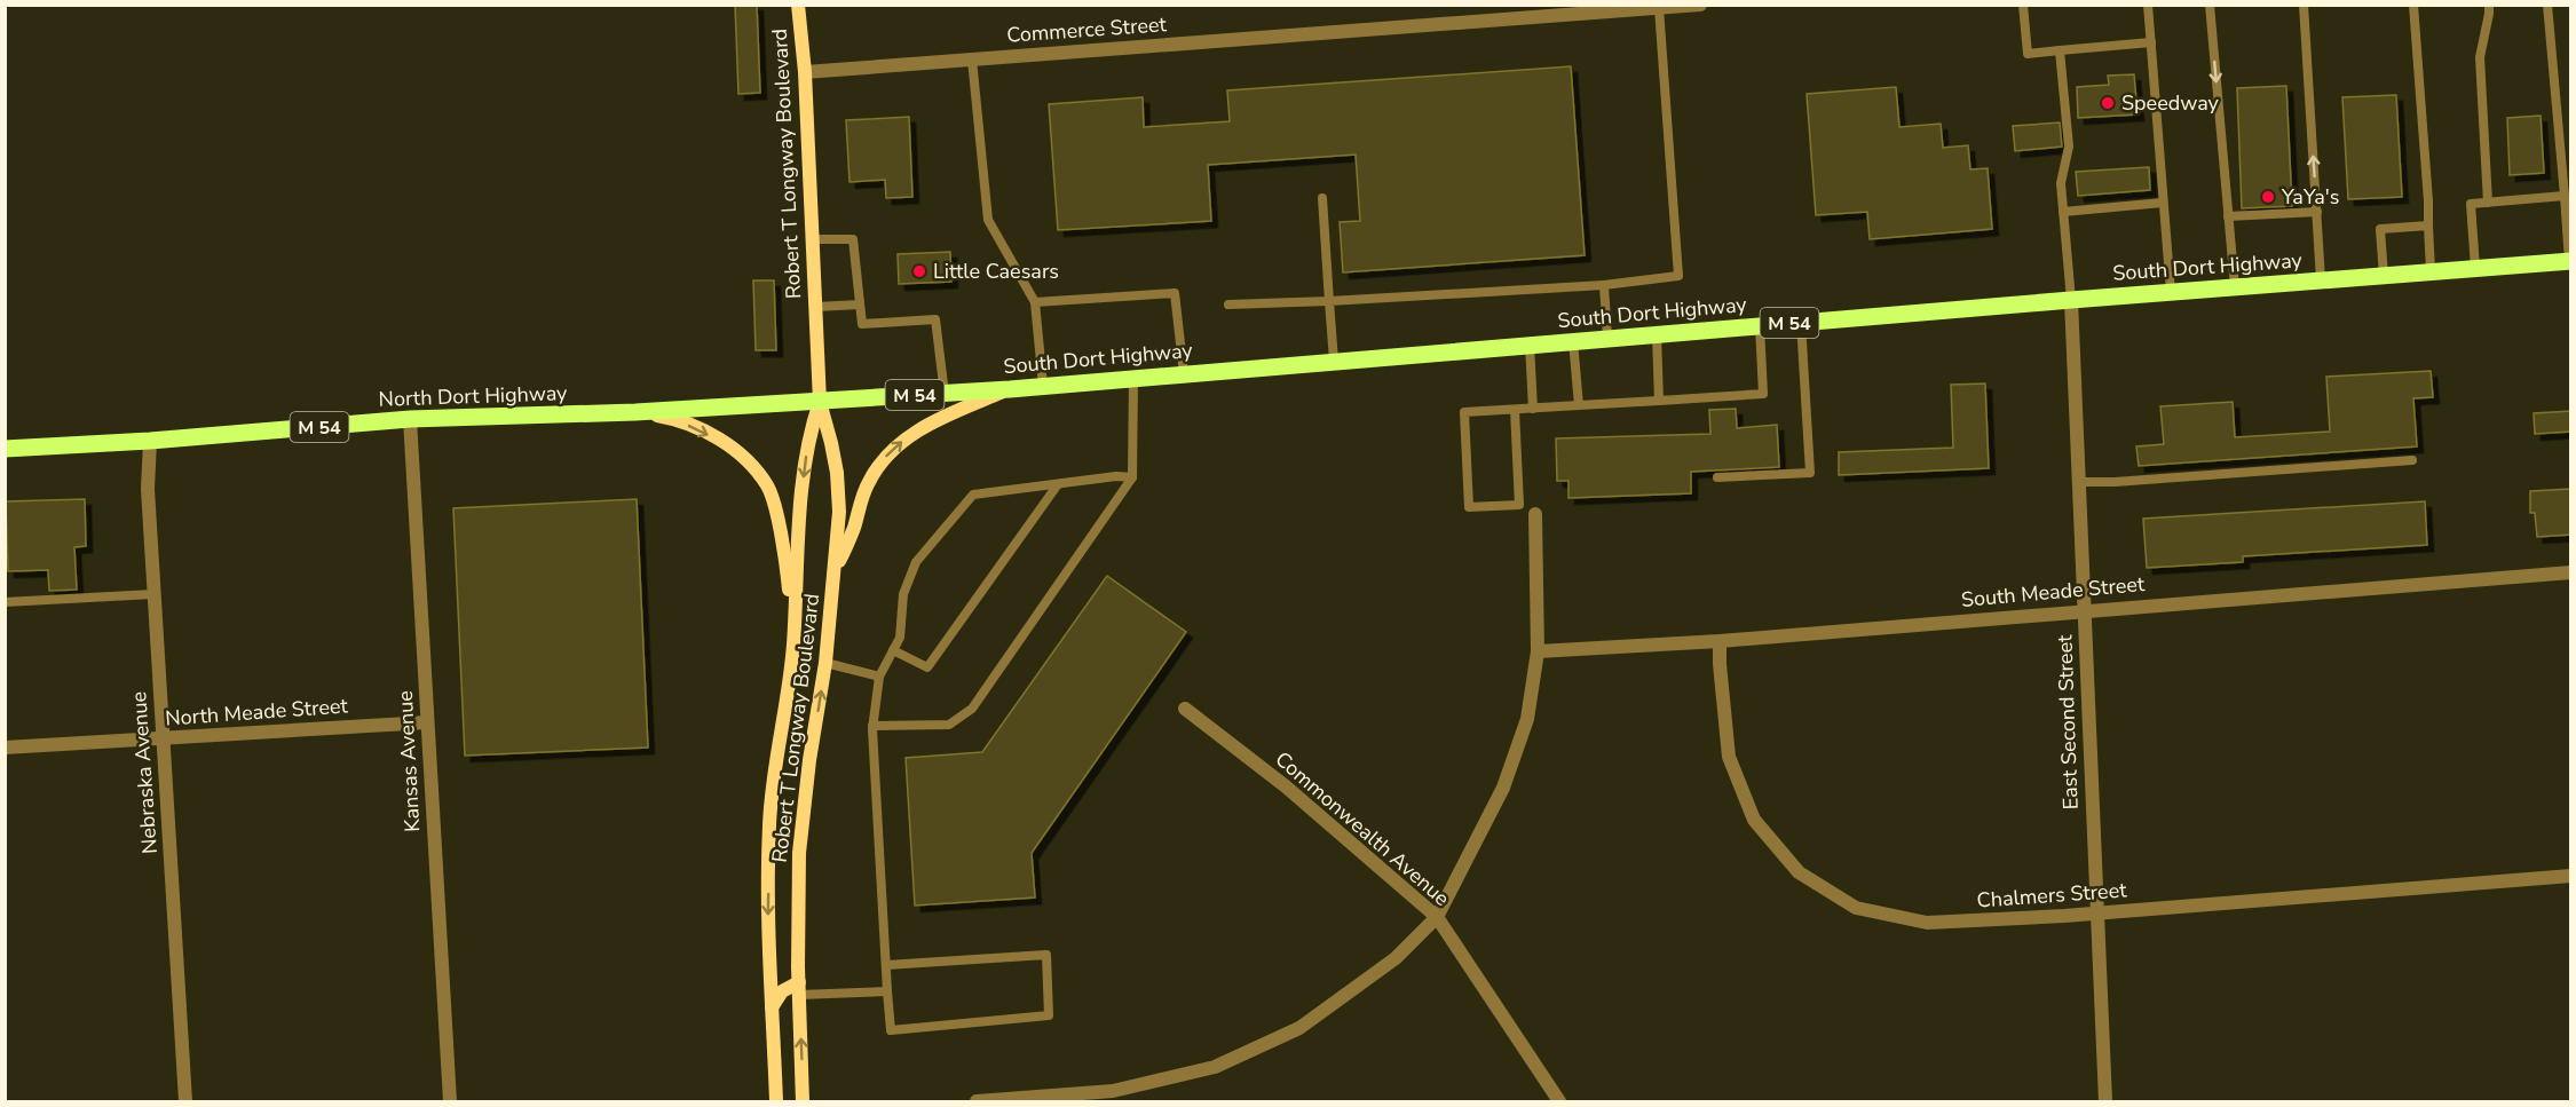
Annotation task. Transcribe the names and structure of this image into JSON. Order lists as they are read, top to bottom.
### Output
{
  "streets": {
    "main road": ["South Dort Highway", "M 54", "North Dort Highway"],
    "street": [
      "Commerce Street",
      "Robert T Longway Boulevard",
      "South Meade Street",
      "North Meade Street",
      "East Second Street",
      "Kansas Avenue",
      "Nebraska Avenue",
      "Commonwealth Avenue",
      "Chalmers Street"
    ]
  },
  "crossings": [
    ["Commerce Street", "Robert T Longway Boulevard"],
    ["Robert T Longway Boulevard", "South Dort Highway"],
    ["Robert T Longway Boulevard", "North Dort Highway"],
    ["South Dort Highway", "North Dort Highway"],
    ["South Dort Highway", "East Second Street"],
    ["North Dort Highway", "Kansas Avenue"],
    ["North Dort Highway", "Nebraska Avenue"],
    ["South Meade Street", "East Second Street"],
    ["South Meade Street", "Chalmers Street"],
    ["North Meade Street", "Kansas Avenue"],
    ["North Meade Street", "Nebraska Avenue"],
    ["East Second Street", "Chalmers Street"]
  ],
  "places": ["Speedway", "YaYa's", "Little Caesars"]
}
